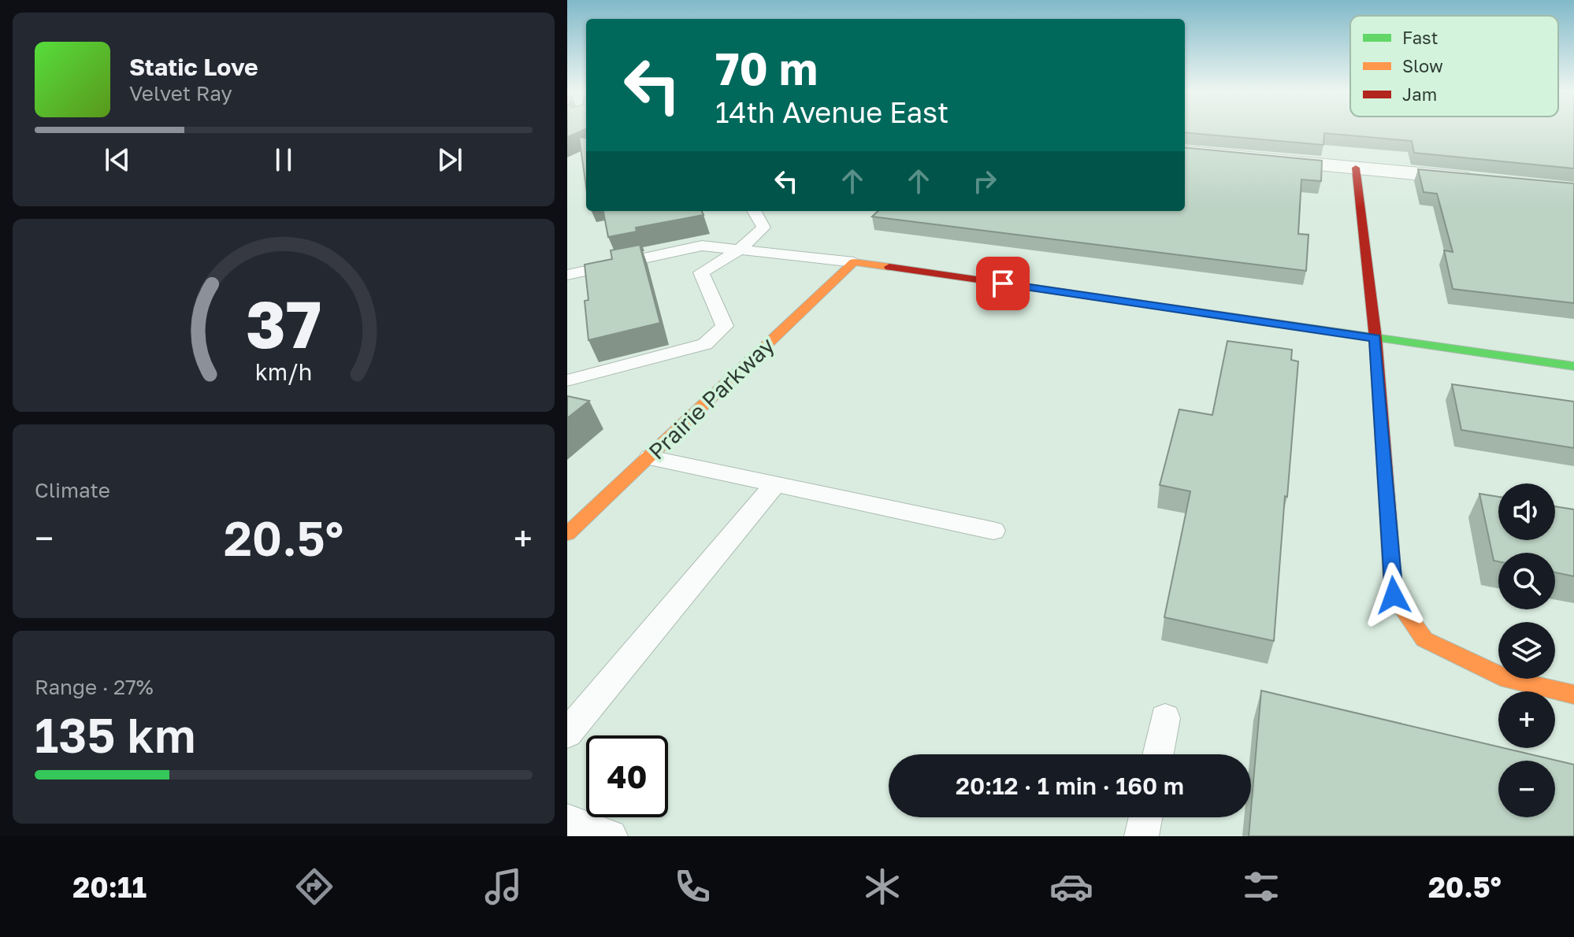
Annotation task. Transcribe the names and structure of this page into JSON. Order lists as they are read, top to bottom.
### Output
{
  "streets": {
    "street": ["Prairie Parkway"]
  },
  "legend": ["Fast", "Slow", "Jam"],
  "page": {
    "turn": ["70 m", "14th Avenue East"],
    "song": ["Static Love", "Velvet Ray"],
    "tile": [
      "Climate",
      ["Range · 27%", "135 km"]
    ],
    "map_buttons": ["+", "−"],
    "heat": ["−", "20.5°", "+"],
    "limit": "40",
    "trip": "20:12 · 1 min · 160 m",
    "tabs": ["20:11", "20.5°"],
    "gauge": ["37", "km/h"]
  }
}
